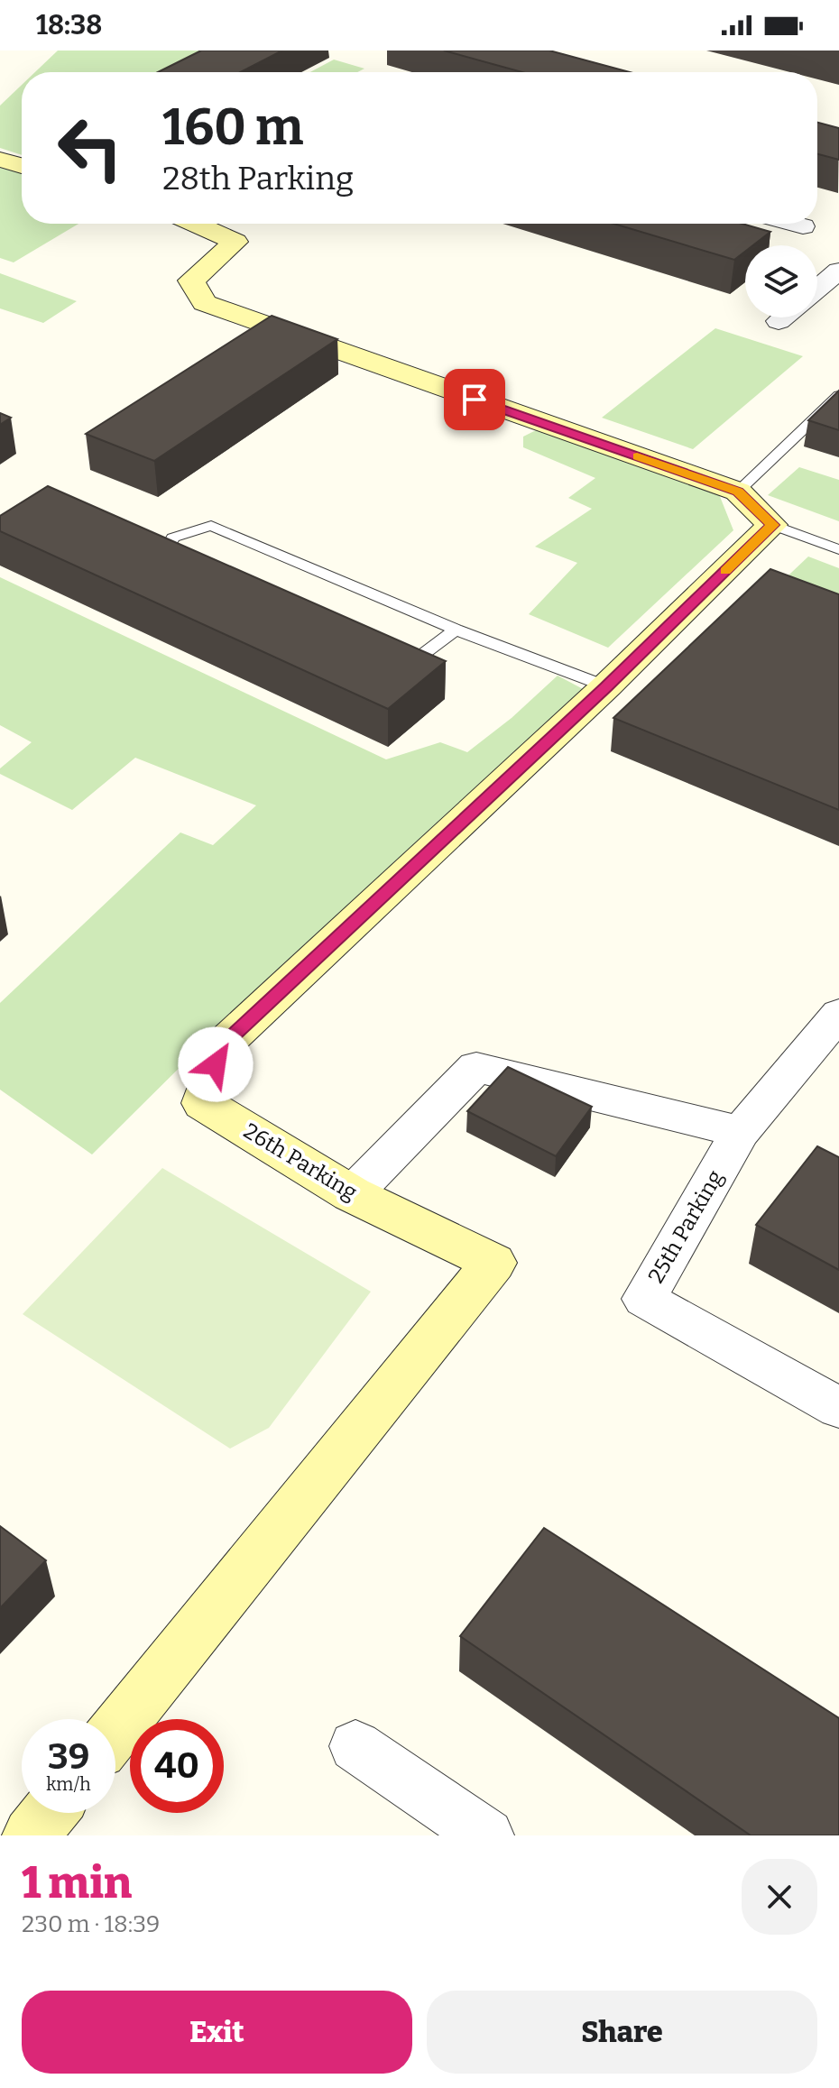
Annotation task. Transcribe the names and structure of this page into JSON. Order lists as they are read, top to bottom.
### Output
{
  "streets": {
    "street": ["26th Parking", "25th Parking"]
  },
  "page": {
    "status": "18:38",
    "turn": ["160 m", "28th Parking"],
    "speed": "39 km/h",
    "limit": "40",
    "heading": ["1 min", "230 m · 18:39"],
    "buttons": ["Exit", "Share"]
  }
}
